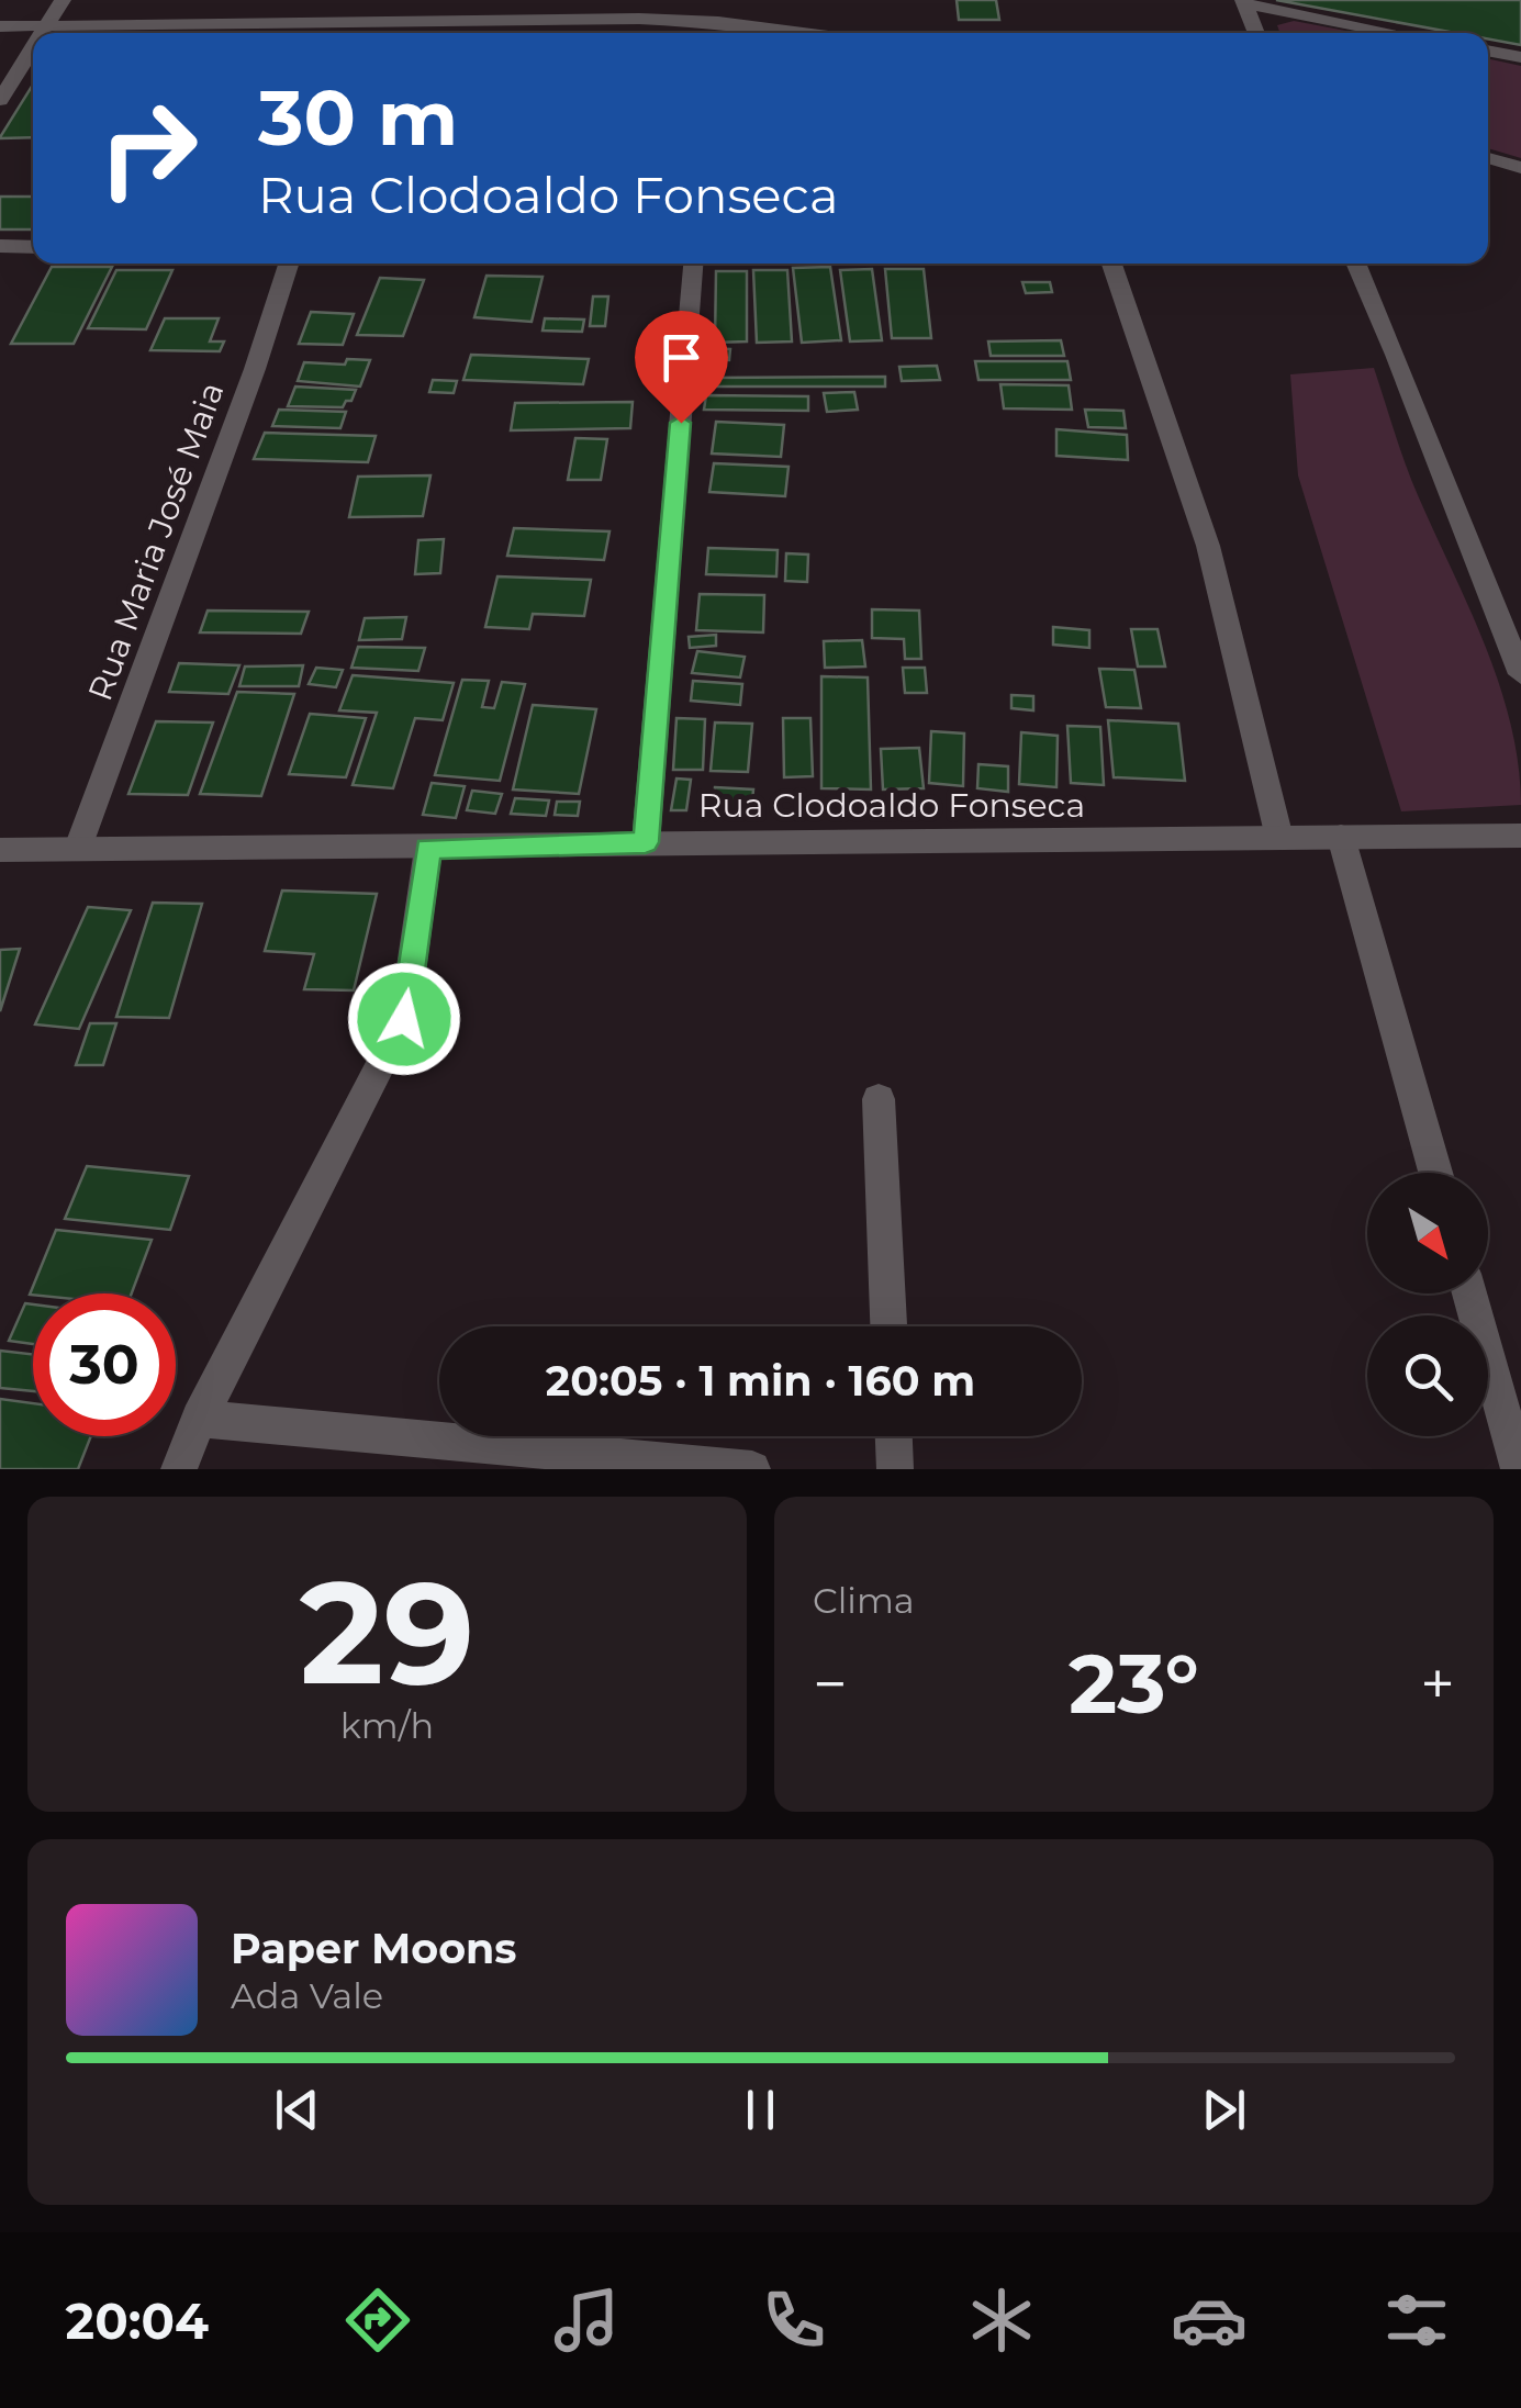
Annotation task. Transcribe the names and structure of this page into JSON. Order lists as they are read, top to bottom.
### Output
{
  "streets": {
    "street": ["Rua Maria José Maia", "Rua Clodoaldo Fonseca"]
  },
  "crossings": [
    ["Rua Maria José Maia", "Rua Clodoaldo Fonseca"]
  ],
  "north": "bottom right",
  "page": {
    "turn": ["30 m", "Rua Clodoaldo Fonseca"],
    "limit": "30",
    "trip": "20:05 · 1 min · 160 m",
    "tile": [
      ["29", "km/h"],
      "Clima"
    ],
    "heat": ["−", "23°", "+"],
    "song": ["Paper Moons", "Ada Vale"],
    "tabs": "20:04"
  }
}
